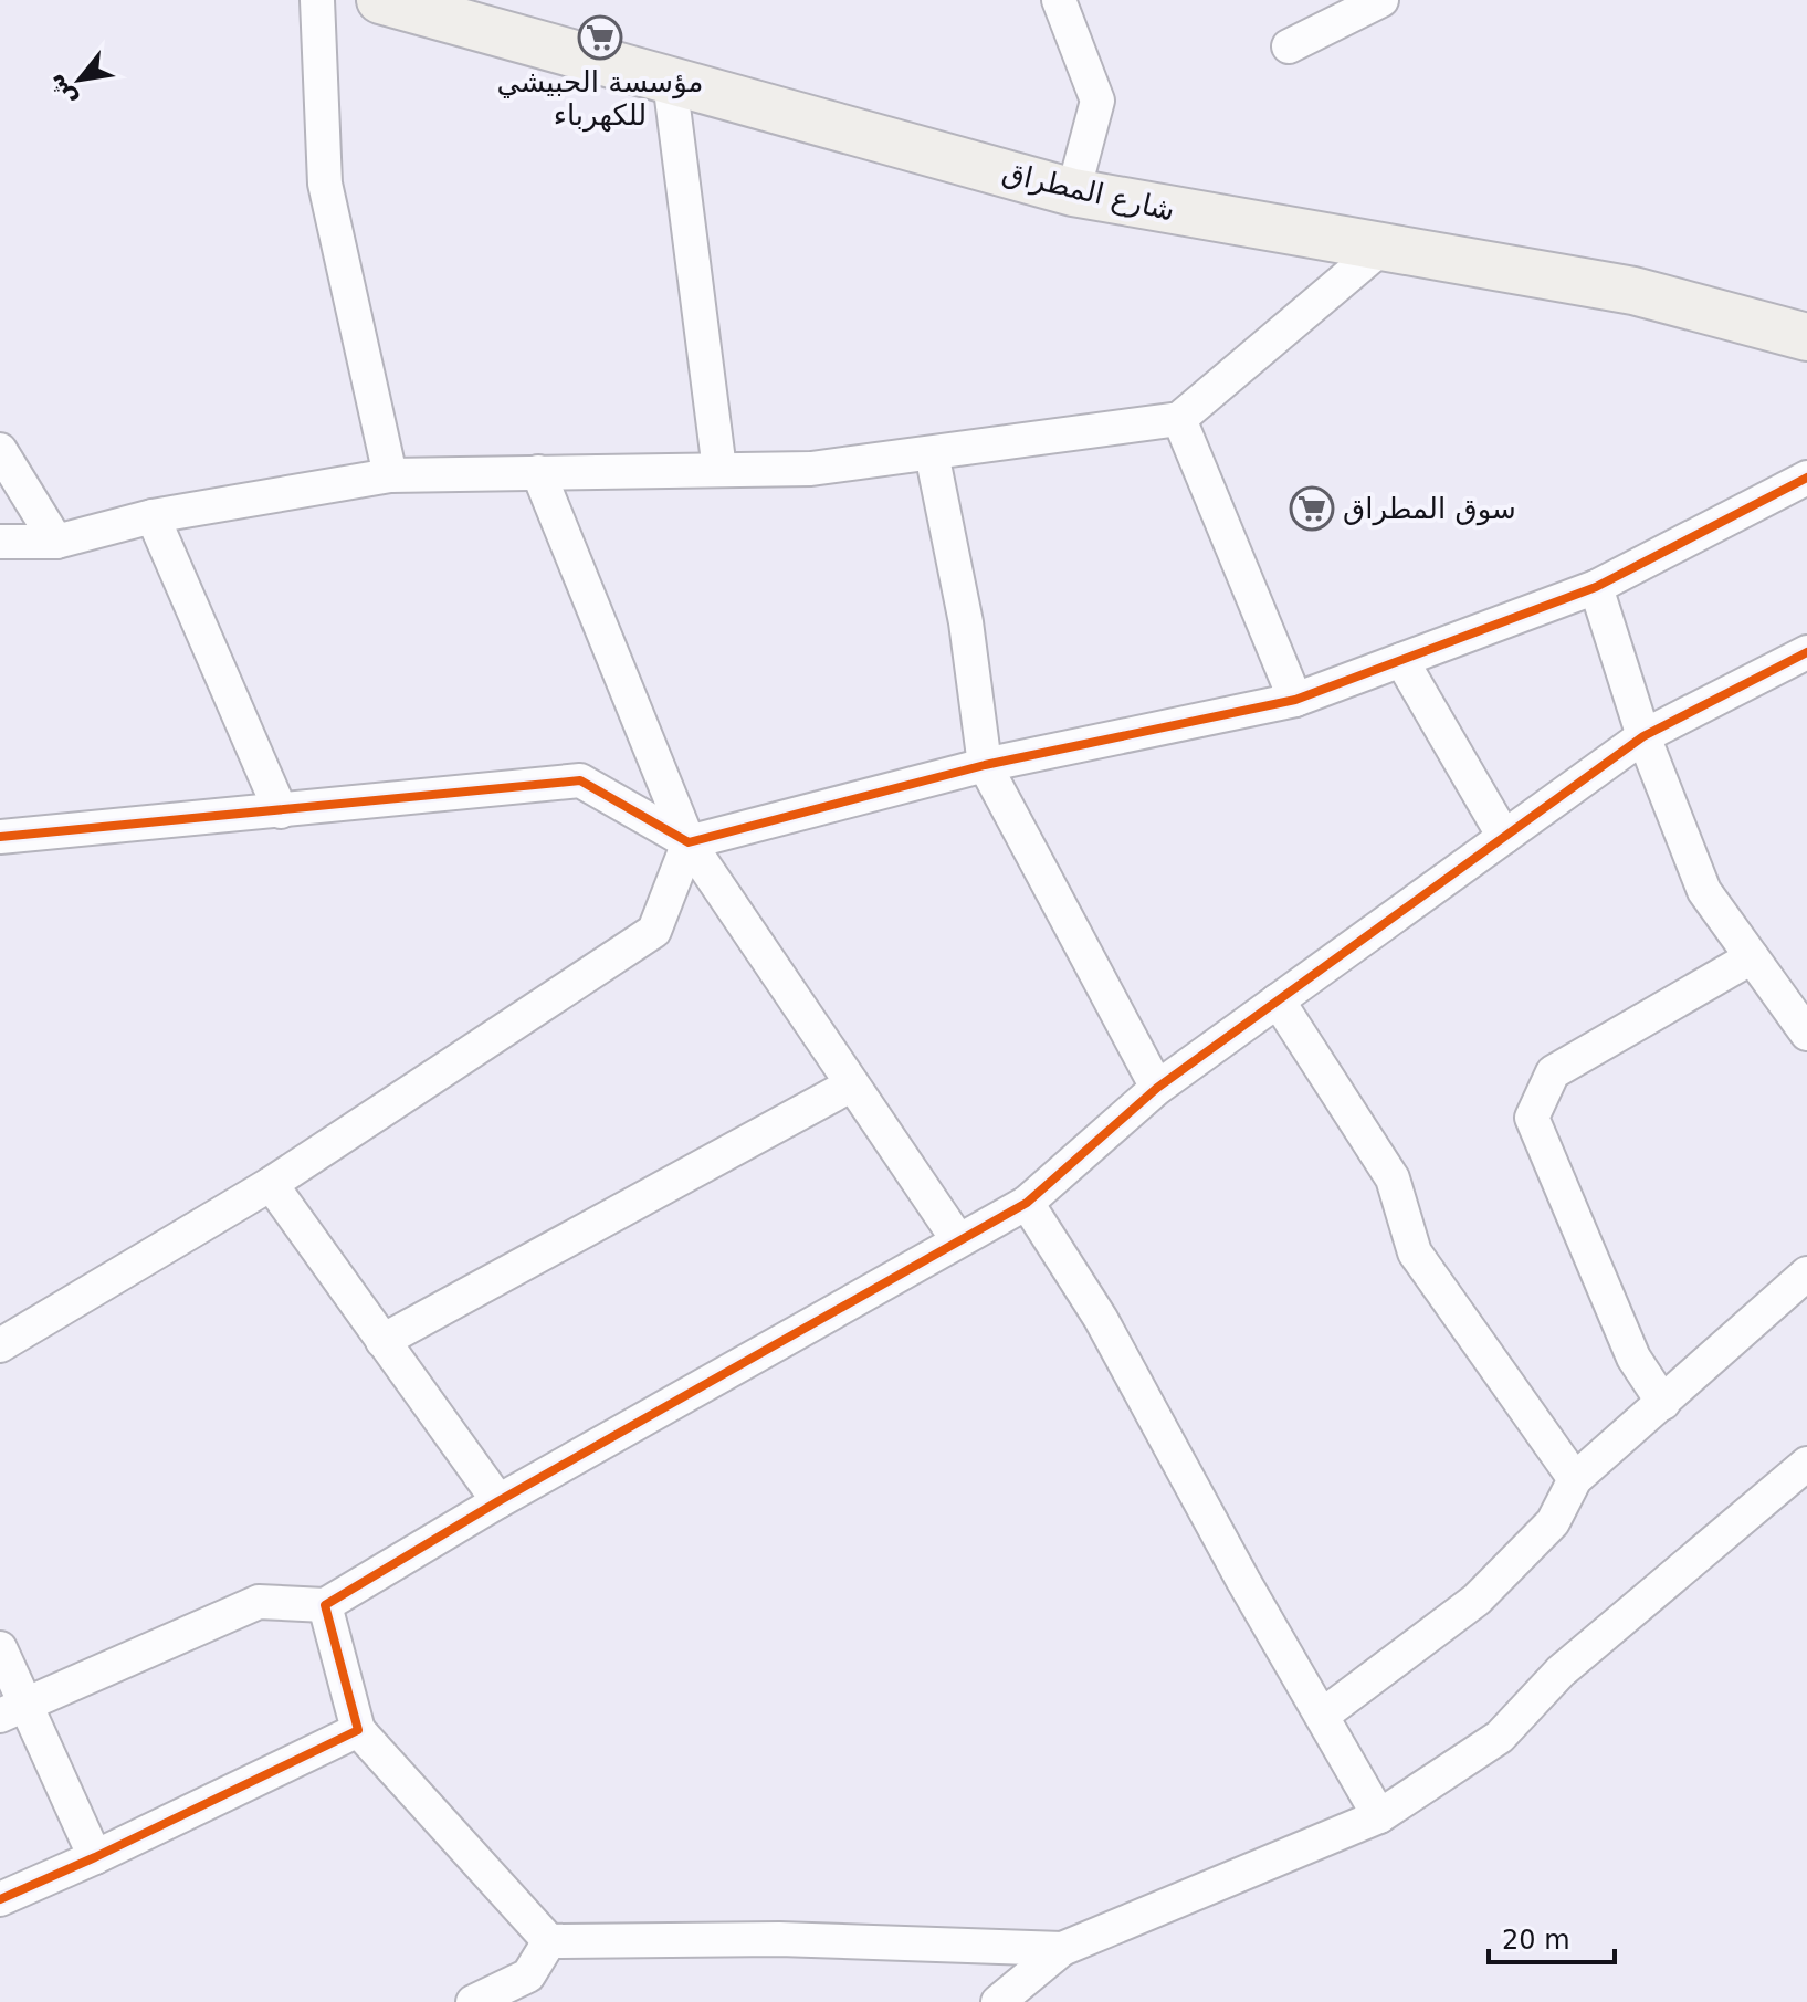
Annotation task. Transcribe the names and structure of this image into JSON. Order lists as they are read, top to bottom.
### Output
{
  "streets": {
    "street": ["شارع المطراق"]
  },
  "places": {
    "supermarket": ["مؤسسة الحبيشي للكهرباء", "سوق المطراق"]
  },
  "scale_bar": "20 m",
  "north": "bottom left"
}
